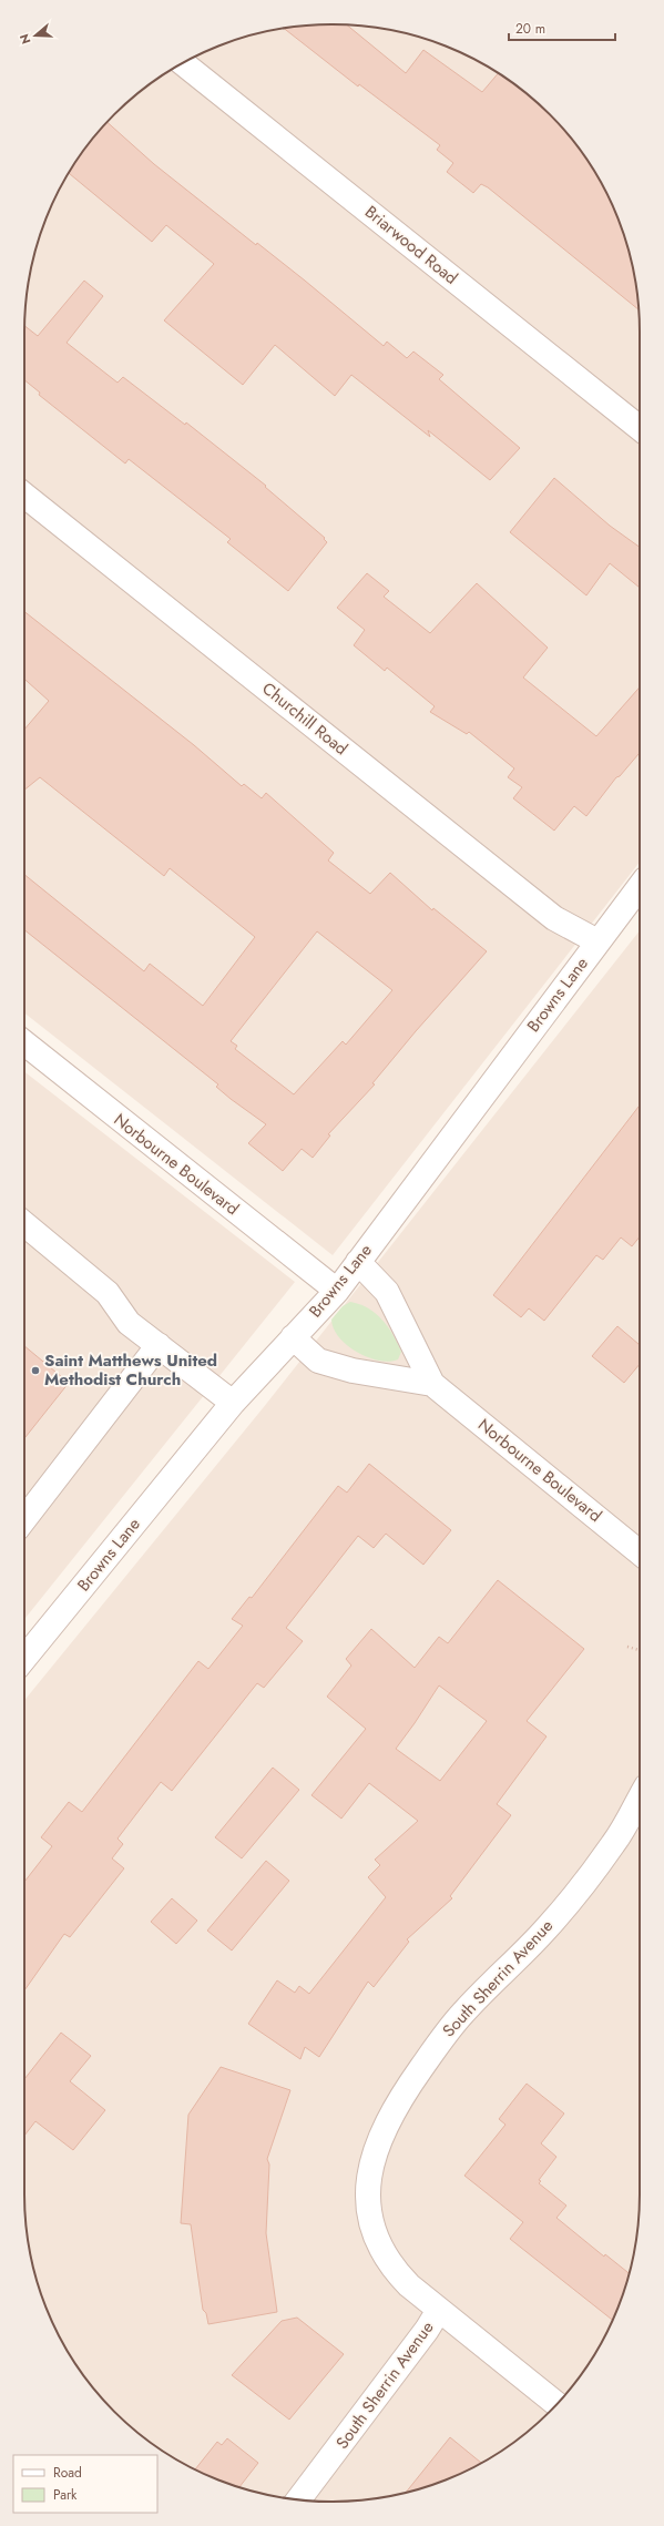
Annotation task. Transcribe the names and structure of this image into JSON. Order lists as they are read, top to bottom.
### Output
{
  "streets": {
    "street": [
      "Briarwood Road",
      "Churchill Road",
      "Browns Lane",
      "Norbourne Boulevard",
      "South Sherrin Avenue"
    ]
  },
  "crossings": [
    ["Churchill Road", "Browns Lane"],
    ["Browns Lane", "Norbourne Boulevard"]
  ],
  "places": ["Saint Matthews United Methodist Church"],
  "legend": ["Road", "Park"],
  "scale_bar": "20 m",
  "north": "left"
}
